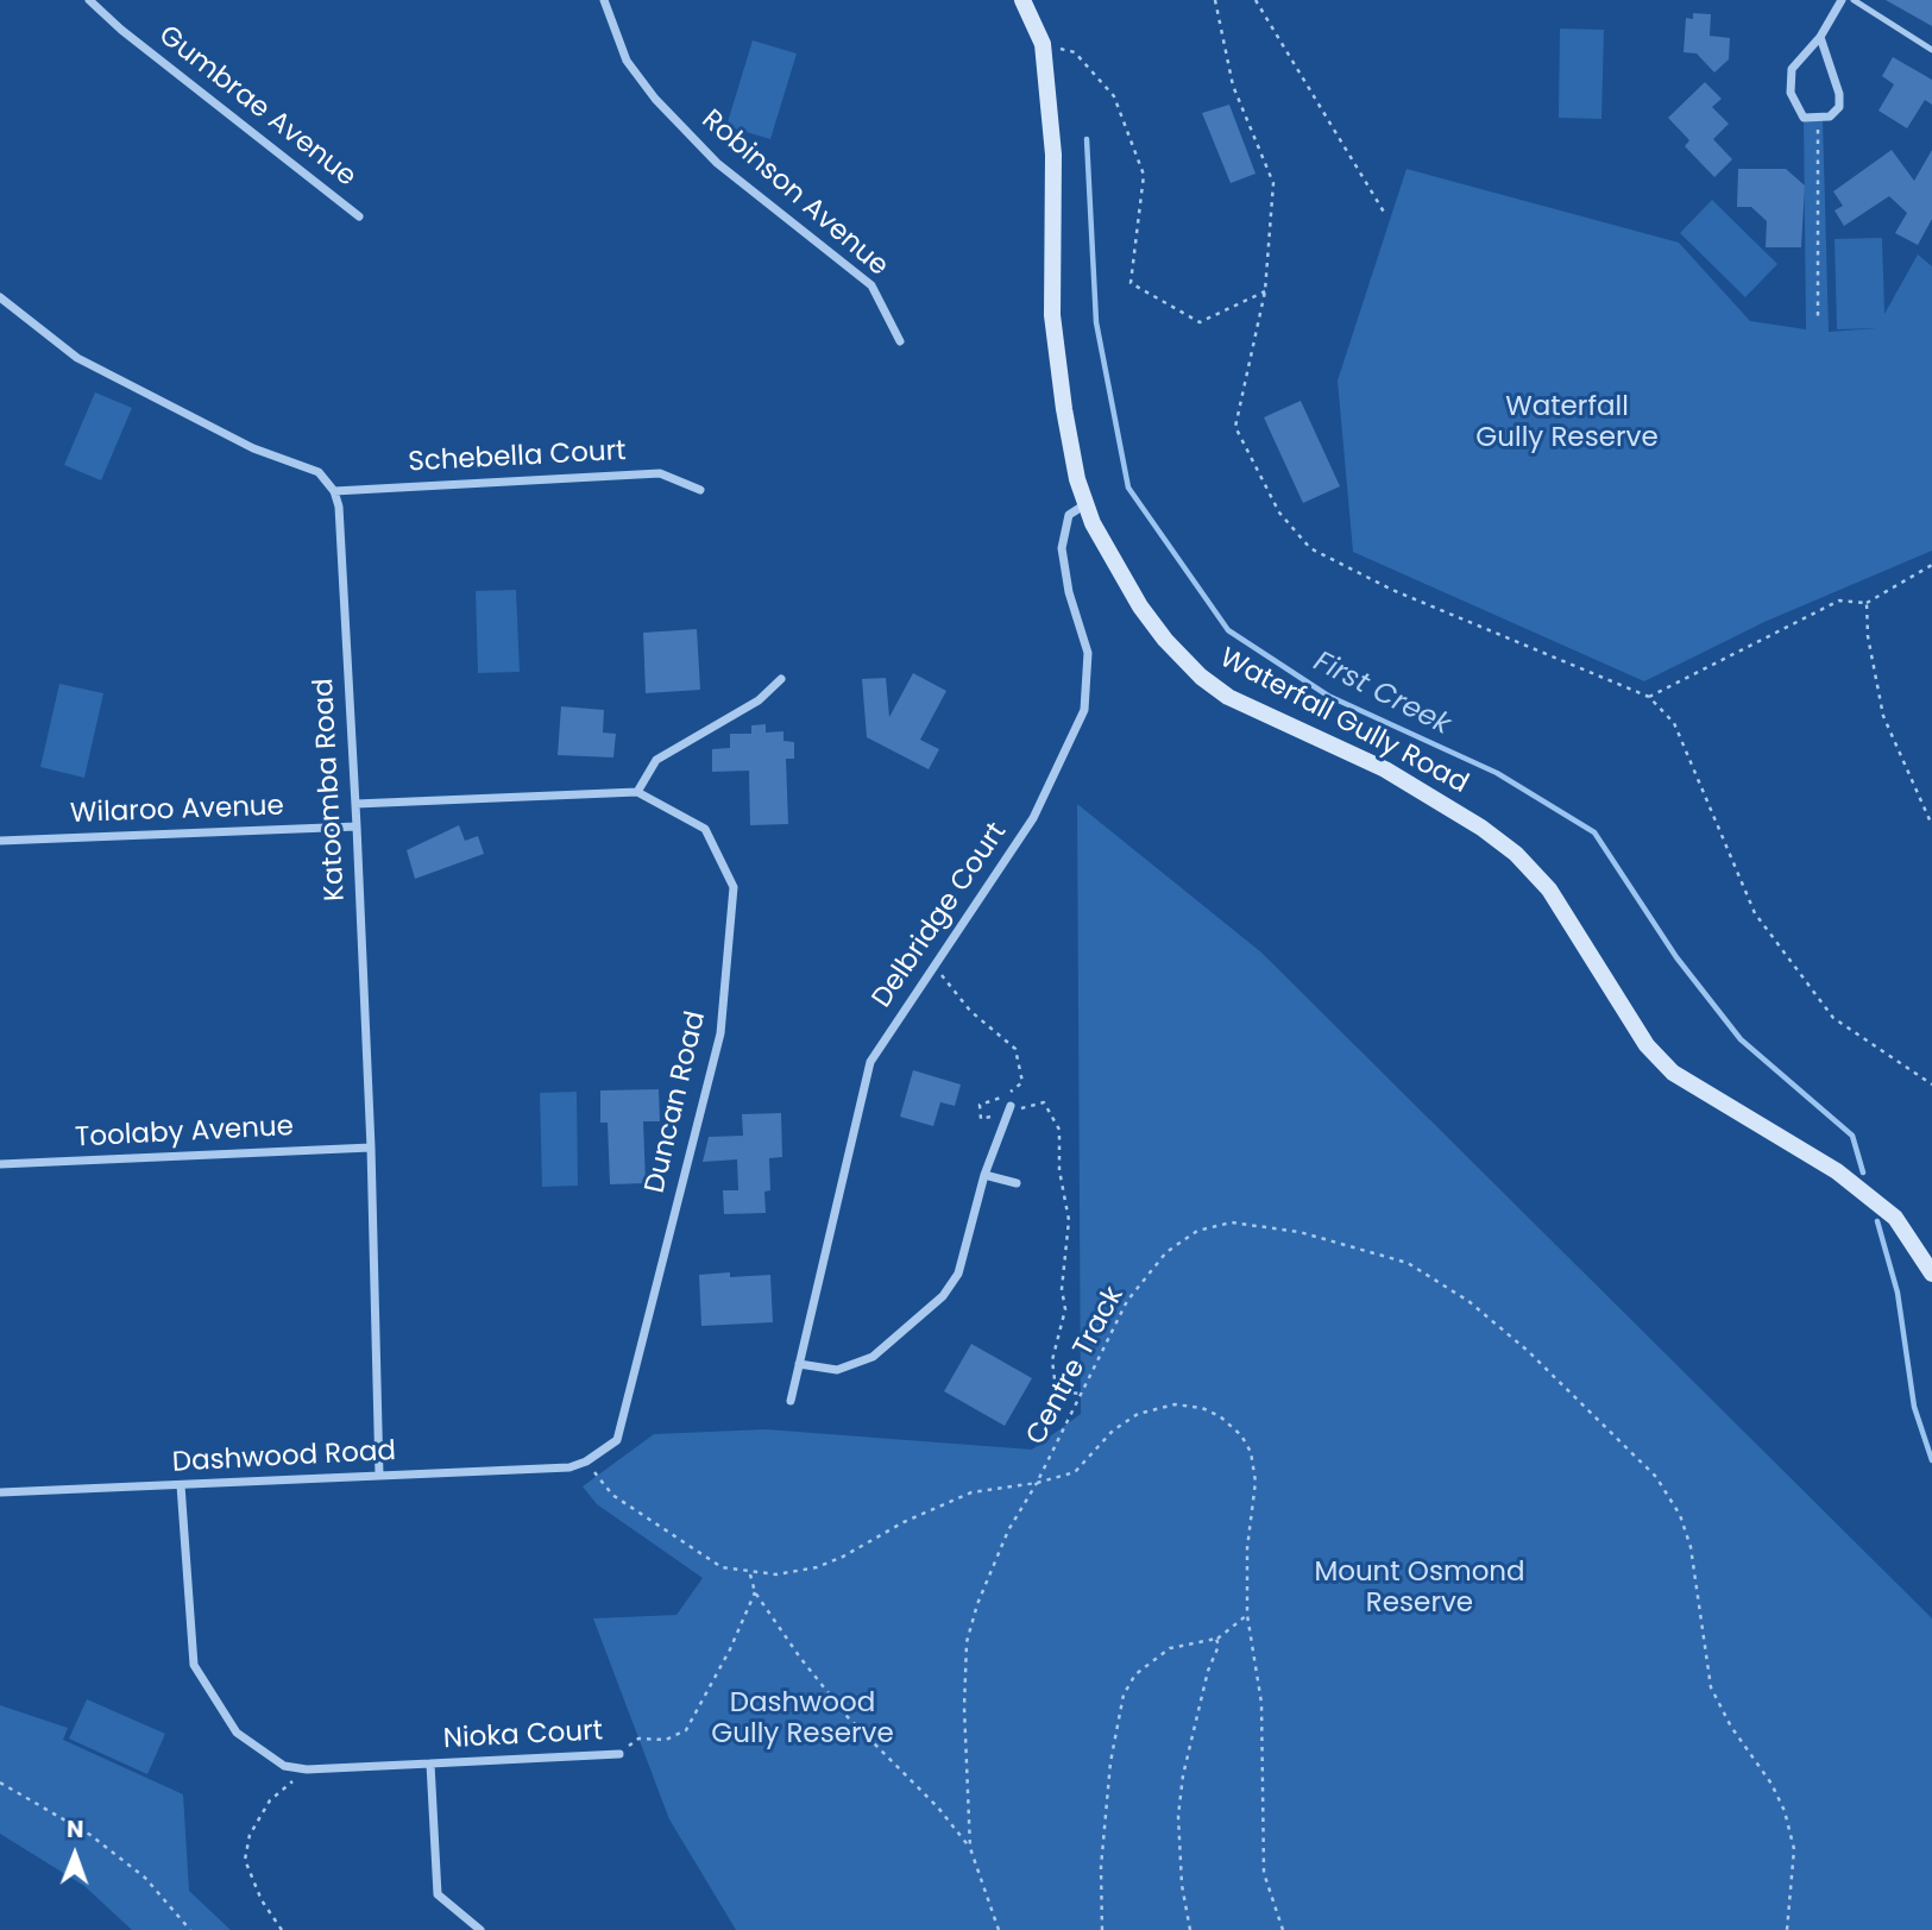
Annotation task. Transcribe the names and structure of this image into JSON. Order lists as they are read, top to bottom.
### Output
{
  "streets": {
    "street": [
      "Gumbrae Avenue",
      "Robinson Avenue",
      "Schebella Court",
      "Waterfall Gully Road",
      "Katoomba Road",
      "Wilaroo Avenue",
      "Delbridge Court",
      "Duncan Road",
      "Toolaby Avenue",
      "Dashwood Road",
      "Nioka Court"
    ],
    "path": ["Centre Track"]
  },
  "crossings": [
    ["Schebella Court", "Katoomba Road"],
    ["Waterfall Gully Road", "Delbridge Court"],
    ["Katoomba Road", "Wilaroo Avenue"],
    ["Katoomba Road", "Toolaby Avenue"],
    ["Katoomba Road", "Dashwood Road"],
    ["Duncan Road", "Dashwood Road"]
  ],
  "water": ["First Creek"],
  "parks": ["Waterfall Gully Reserve", "Mount Osmond Reserve", "Dashwood Gully Reserve"],
  "north": "top"
}
